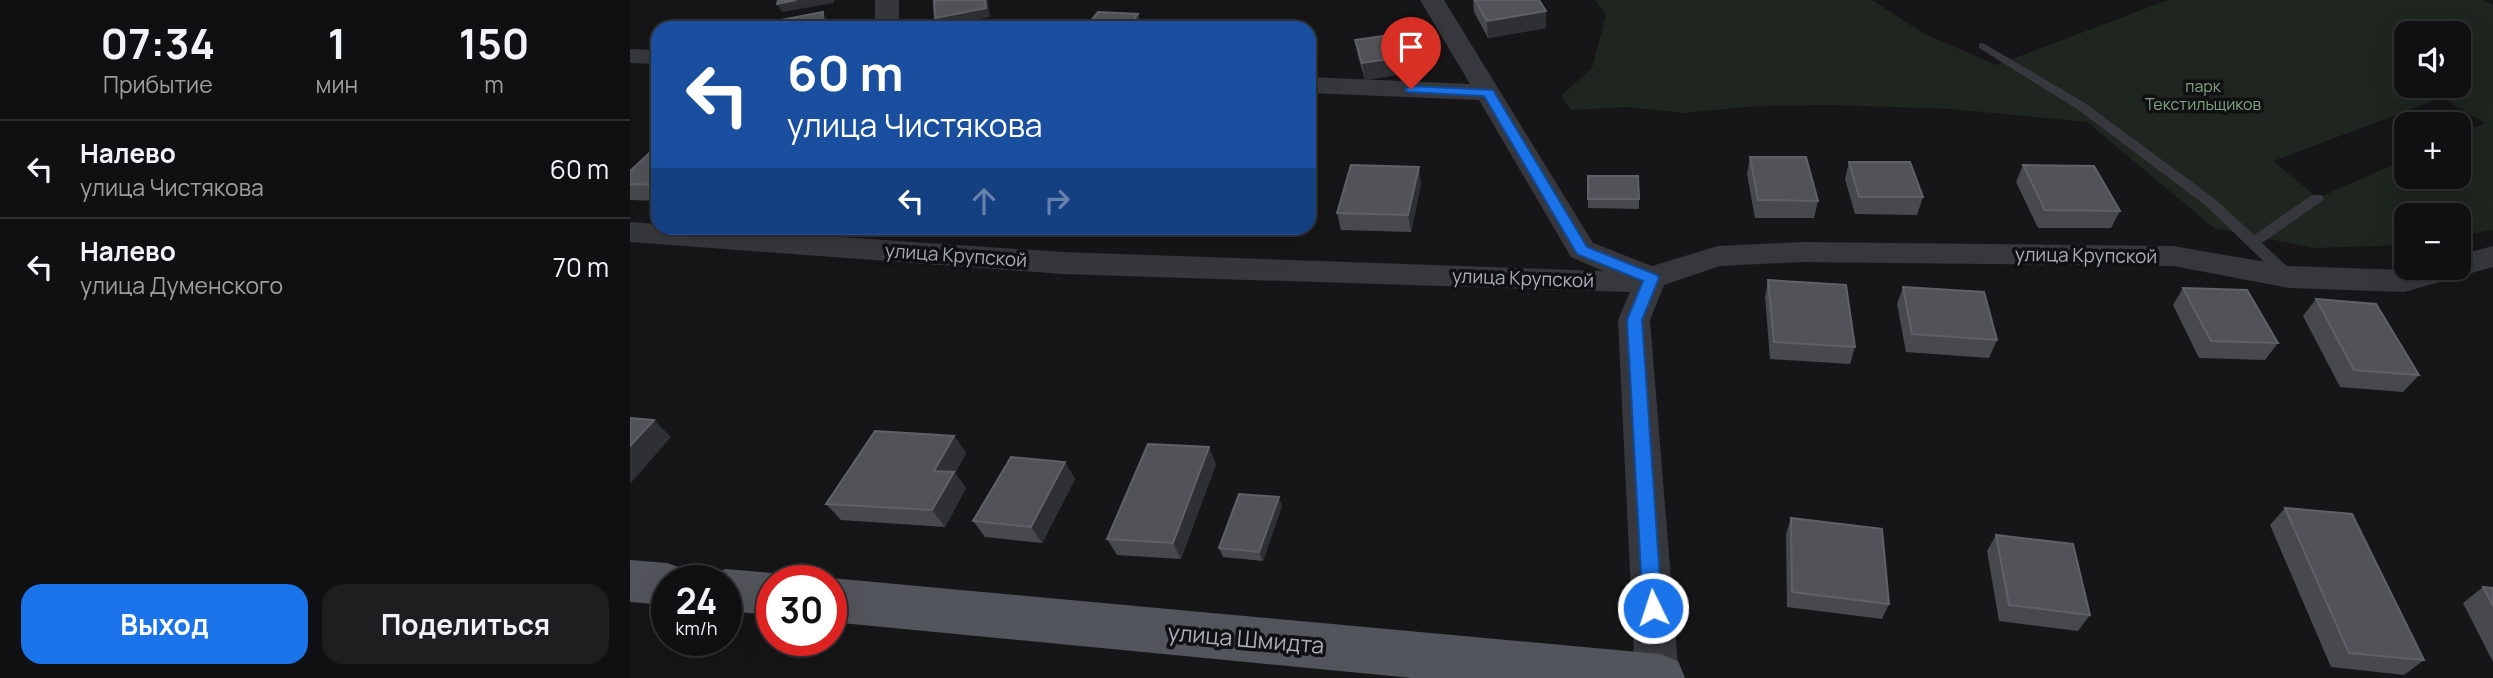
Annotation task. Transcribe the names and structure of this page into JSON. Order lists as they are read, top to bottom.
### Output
{
  "streets": {
    "main road": ["улица Шмидта"],
    "street": ["улица Крупской"]
  },
  "parks": ["парк Текстильщиков"],
  "page": {
    "eta": [
      "07:34",
      "Прибытие",
      "1",
      "мин",
      "150",
      "m"
    ],
    "map_buttons": ["+", "−"],
    "turn": ["60 m", "улица Чистякова"],
    "list": [
      {
        "name": "Налево",
        "note": "улица Чистякова",
        "value": "60 m"
      },
      {
        "name": "Налево",
        "note": "улица Думенского",
        "value": "70 m"
      }
    ],
    "speed": "24 km/h",
    "limit": "30",
    "buttons": ["Выход", "Поделиться"]
  }
}
